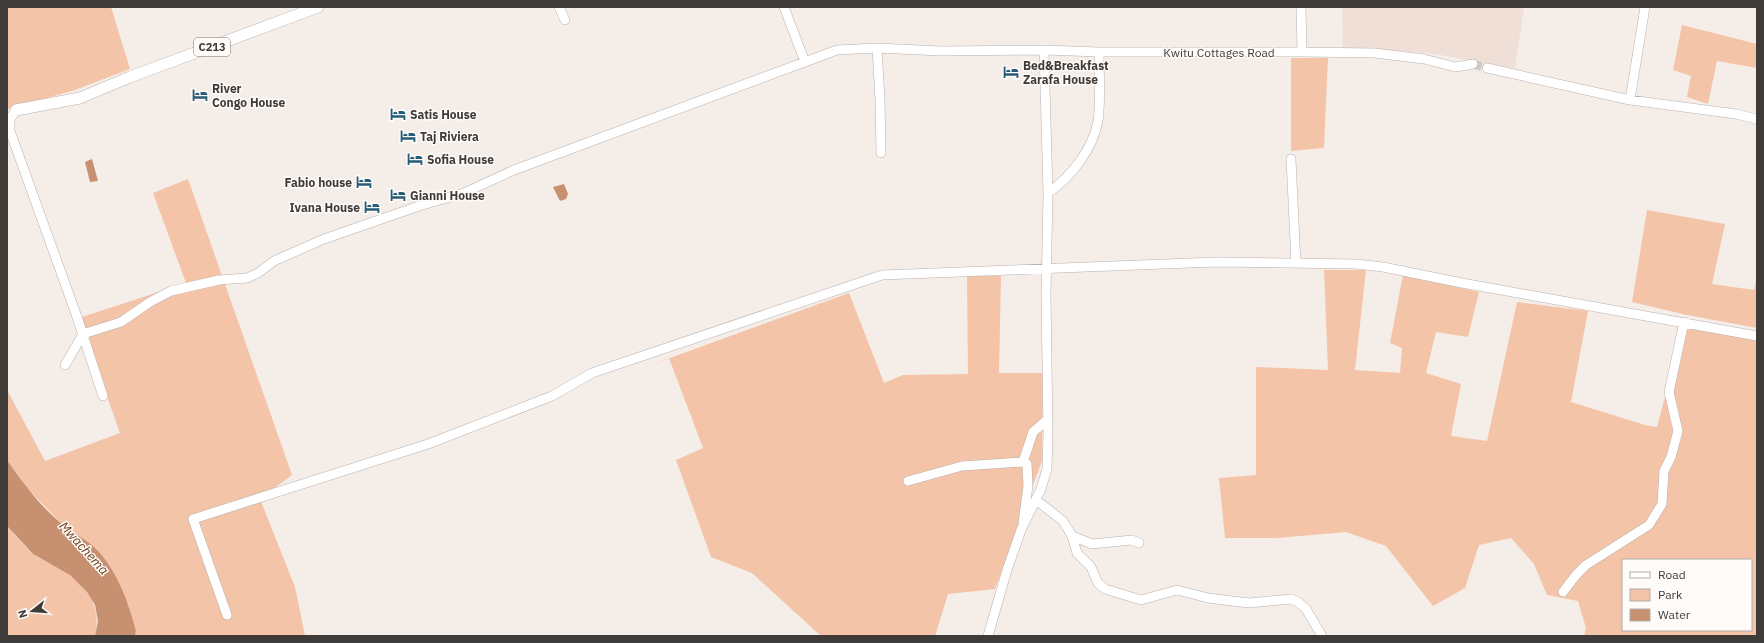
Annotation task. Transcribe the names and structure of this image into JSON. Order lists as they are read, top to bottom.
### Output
{
  "streets": {
    "main road": ["C213"],
    "street": ["Kwitu Cottages Road"]
  },
  "water": ["Mwachema"],
  "places": {
    "hotel": [
      "Bed&Breakfast Zarafa House",
      "River Congo House",
      "Satis House",
      "Taj Riviera",
      "Sofia House",
      "Fabio house",
      "Gianni House",
      "Ivana House"
    ]
  },
  "legend": ["Road", "Park", "Water"],
  "north": "left"
}
